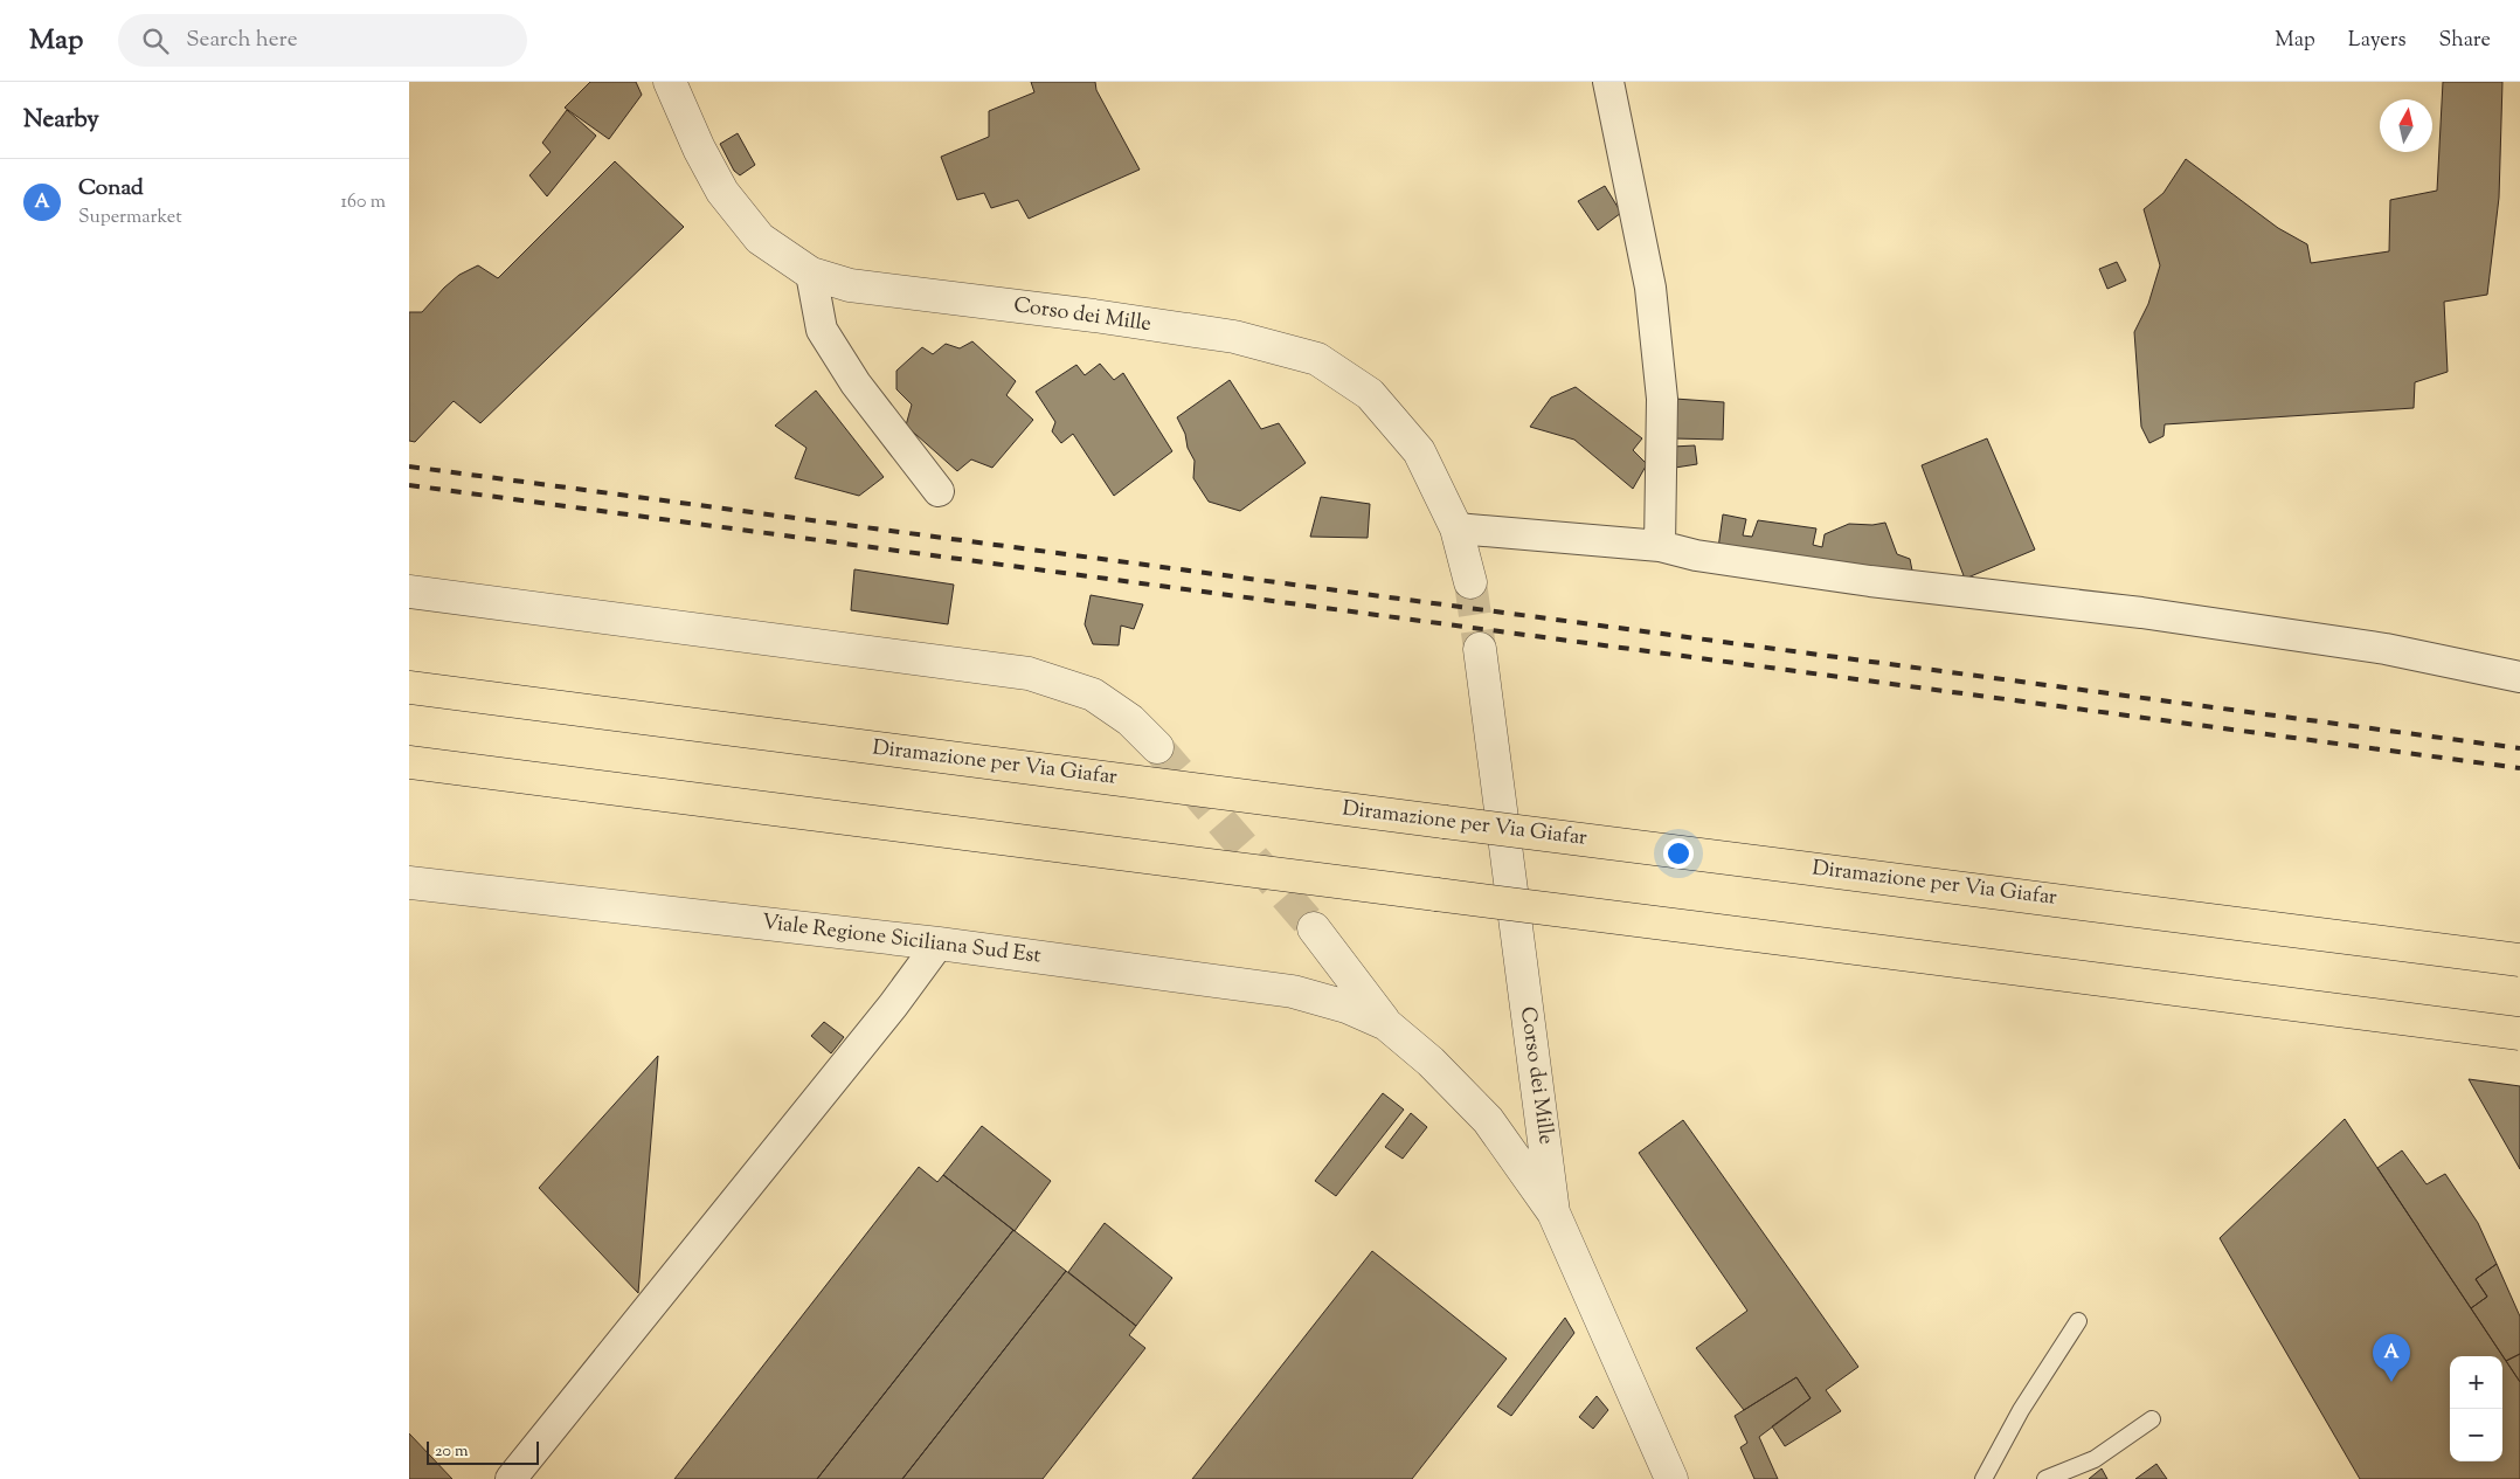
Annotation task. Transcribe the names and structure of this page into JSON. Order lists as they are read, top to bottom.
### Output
{
  "streets": {
    "highway": ["Diramazione per Via Giafar"],
    "street": ["Corso dei Mille", "Viale Regione Siciliana Sud Est"]
  },
  "crossings": [
    ["Corso dei Mille", "Viale Regione Siciliana Sud Est"]
  ],
  "scale_bar": "20 m",
  "north": "top",
  "page": {
    "header": "Map",
    "search": "Search here",
    "nav": ["Map", "Layers", "Share"],
    "heading": "Nearby",
    "list": [
      {
        "mark": "A",
        "name": "Conad",
        "note": "Supermarket",
        "value": "160 m"
      }
    ],
    "pins": "A",
    "map_buttons": ["+", "−"],
    "scale": "20 m"
  }
}
